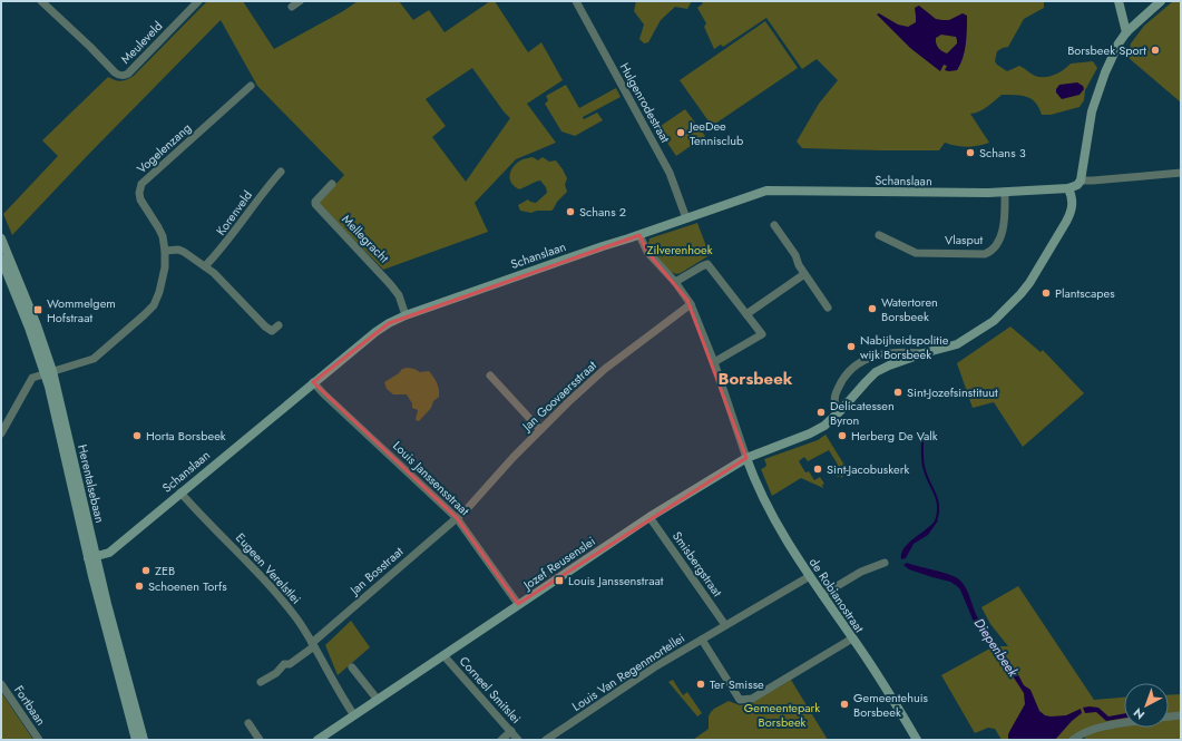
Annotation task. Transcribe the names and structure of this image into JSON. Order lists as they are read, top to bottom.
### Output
{
  "streets": {
    "street": [
      "Meuleveld",
      "Hulgenrodestraat",
      "Vogelenzang",
      "Schanslaan",
      "Korenveld",
      "Mellegracht",
      "Vlasput",
      "Jan Goovaersstraat",
      "Louis Janssensstraat",
      "Herentalsebaan",
      "Jozef Reusenslei",
      "Smisbergstraat",
      "Eugeen Verelstlei",
      "Jan Bosstraat",
      "de Robianostraat",
      "Louis Van Regenmortellei",
      "Corneel Smitslei",
      "Fortbaan"
    ]
  },
  "crossings": [
    ["Hulgenrodestraat", "Schanslaan"],
    ["Vogelenzang", "Herentalsebaan"],
    ["Schanslaan", "Mellegracht"],
    ["Schanslaan", "Vlasput"],
    ["Schanslaan", "Louis Janssensstraat"],
    ["Schanslaan", "Herentalsebaan"],
    ["Schanslaan", "Jozef Reusenslei"],
    ["Schanslaan", "Eugeen Verelstlei"],
    ["Jan Goovaersstraat", "Louis Janssensstraat"],
    ["Jan Goovaersstraat", "Jan Bosstraat"],
    ["Louis Janssensstraat", "Jozef Reusenslei"],
    ["Louis Janssensstraat", "Jan Bosstraat"],
    ["Jozef Reusenslei", "Smisbergstraat"],
    ["Jozef Reusenslei", "Eugeen Verelstlei"],
    ["Jozef Reusenslei", "de Robianostraat"],
    ["Jozef Reusenslei", "Corneel Smitslei"],
    ["Smisbergstraat", "Louis Van Regenmortellei"],
    ["Eugeen Verelstlei", "Jan Bosstraat"],
    ["de Robianostraat", "Louis Van Regenmortellei"]
  ],
  "districts": ["Borsbeek"],
  "water": ["Diepenbeek"],
  "parks": ["Zilverenhoek", "Gemeentepark Borsbeek"],
  "places": {
    "other": [
      "Borsbeek Sport",
      "JeeDee Tennisclub",
      "Schans 3",
      "Schans 2",
      "Plantscapes",
      "Watertoren Borsbeek",
      "Nabijheidspolitie wijk Borsbeek",
      "Sint-Jozefsinstituut",
      "Delicatessen Byron",
      "Horta Borsbeek",
      "Herberg De Valk",
      "Sint-Jacobuskerk",
      "ZEB",
      "Schoenen Torfs",
      "Ter Smisse",
      "Gemeentehuis Borsbeek"
    ],
    "transit": ["Wommelgem Hofstraat", "Louis Janssenstraat"]
  },
  "north": "bottom left"
}
